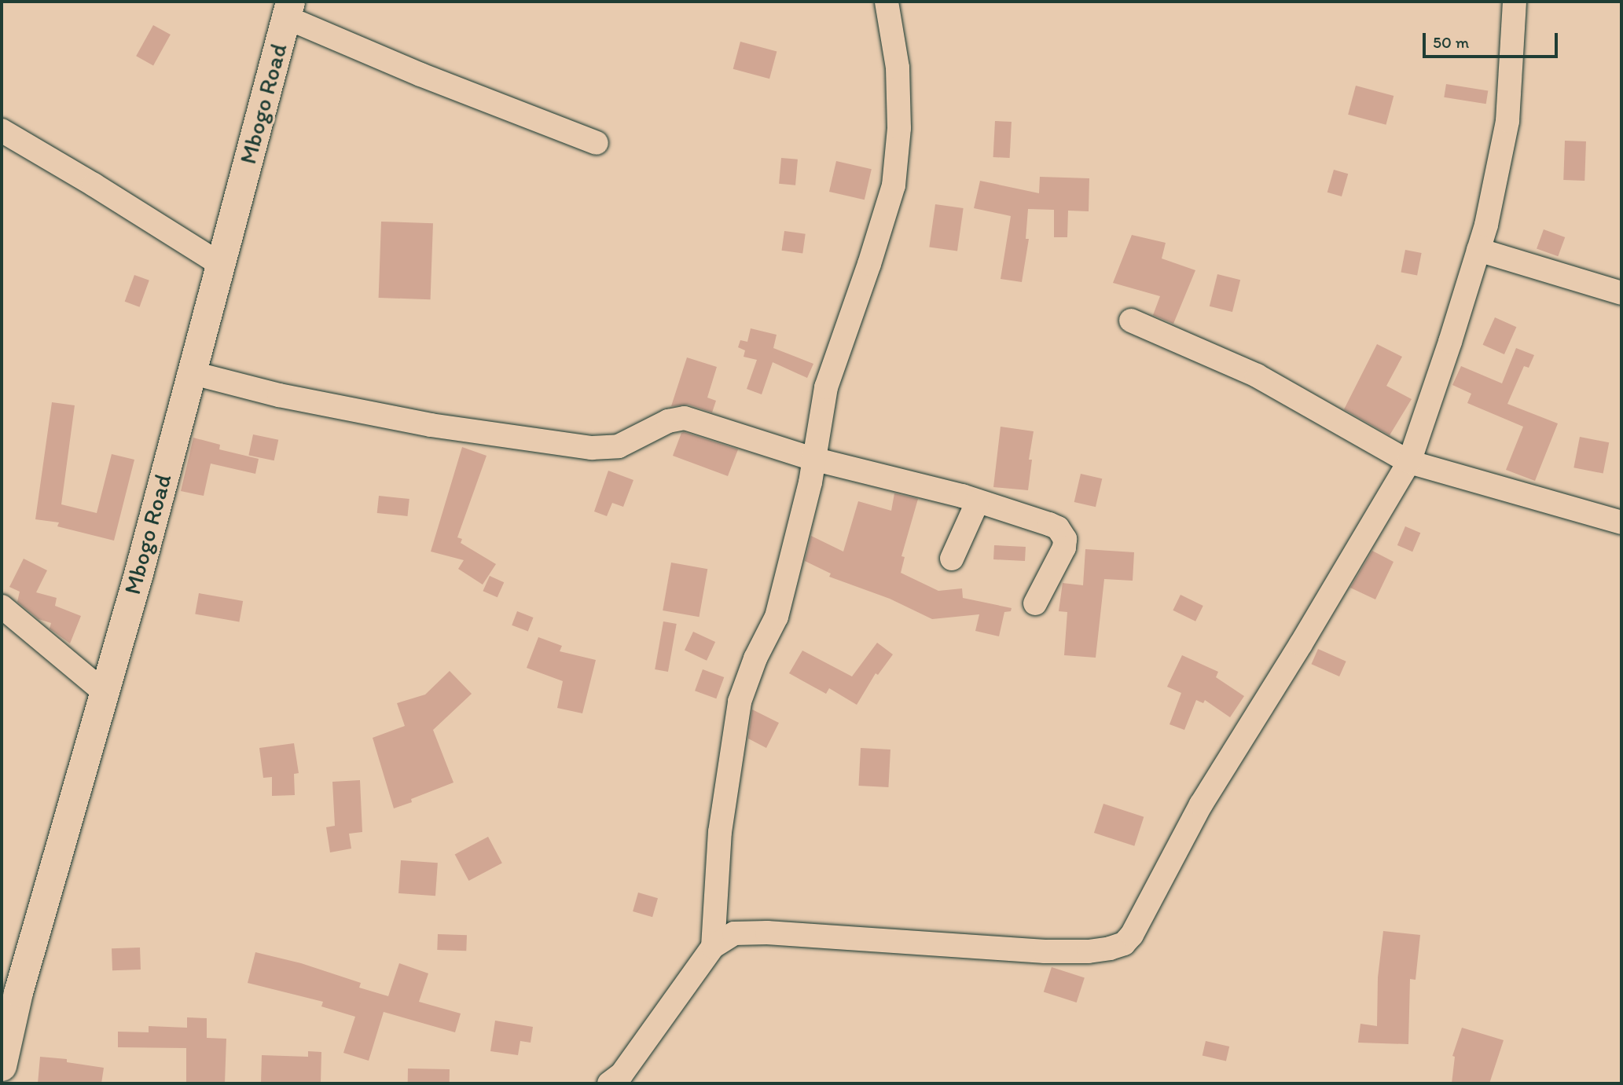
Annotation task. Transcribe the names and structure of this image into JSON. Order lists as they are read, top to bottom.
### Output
{
  "streets": {
    "main road": ["Mbogo Road"]
  },
  "scale_bar": "50 m"
}
